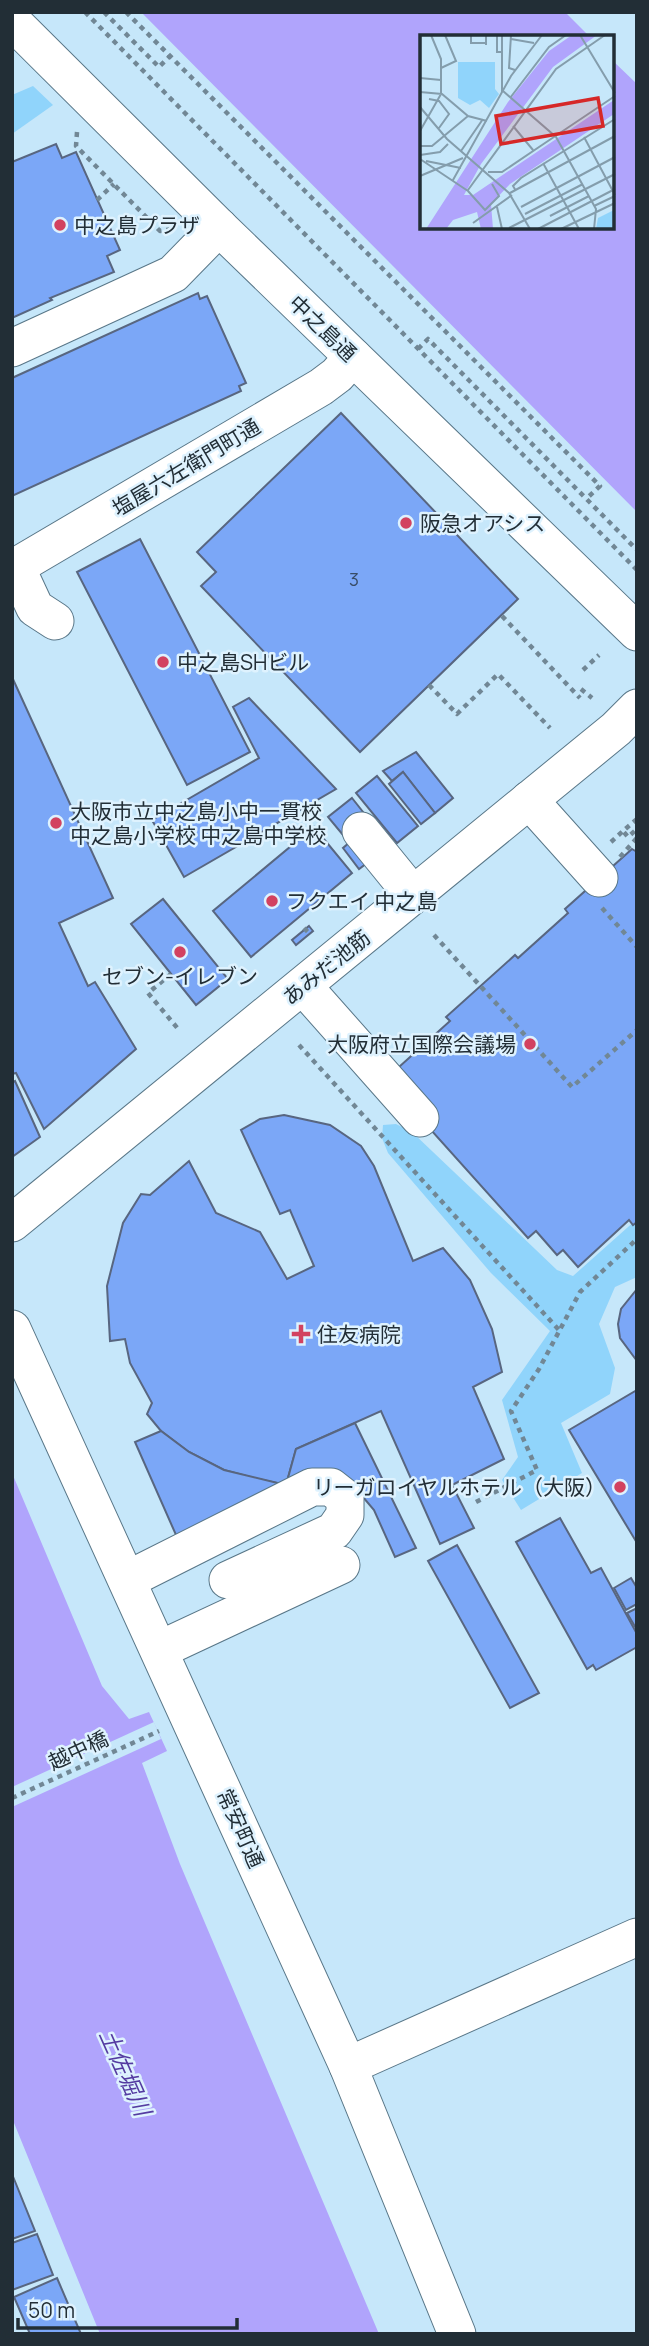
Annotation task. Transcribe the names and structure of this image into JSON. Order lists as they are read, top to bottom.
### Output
{
  "streets": {
    "street": [
      "中之島通",
      "塩屋六左衛門町通",
      "あみだ池筋",
      "常安町通"
    ],
    "path": ["越中橋"]
  },
  "crossings": [
    ["中之島通", "塩屋六左衛門町通"]
  ],
  "water": ["土佐堀川"],
  "places": {
    "other": [
      "中之島プラザ",
      "阪急オアシス",
      "中之島SHビル",
      "大阪市立中之島小中一貫校 中之島小学校 中之島中学校",
      "フクエイ 中之島",
      "セブン-イレブン",
      "大阪府立国際会議場",
      "リーガロイヤルホテル（大阪）"
    ],
    "health": ["住友病院"]
  },
  "house_numbers": ["3"],
  "scale_bar": "50 m"
}
